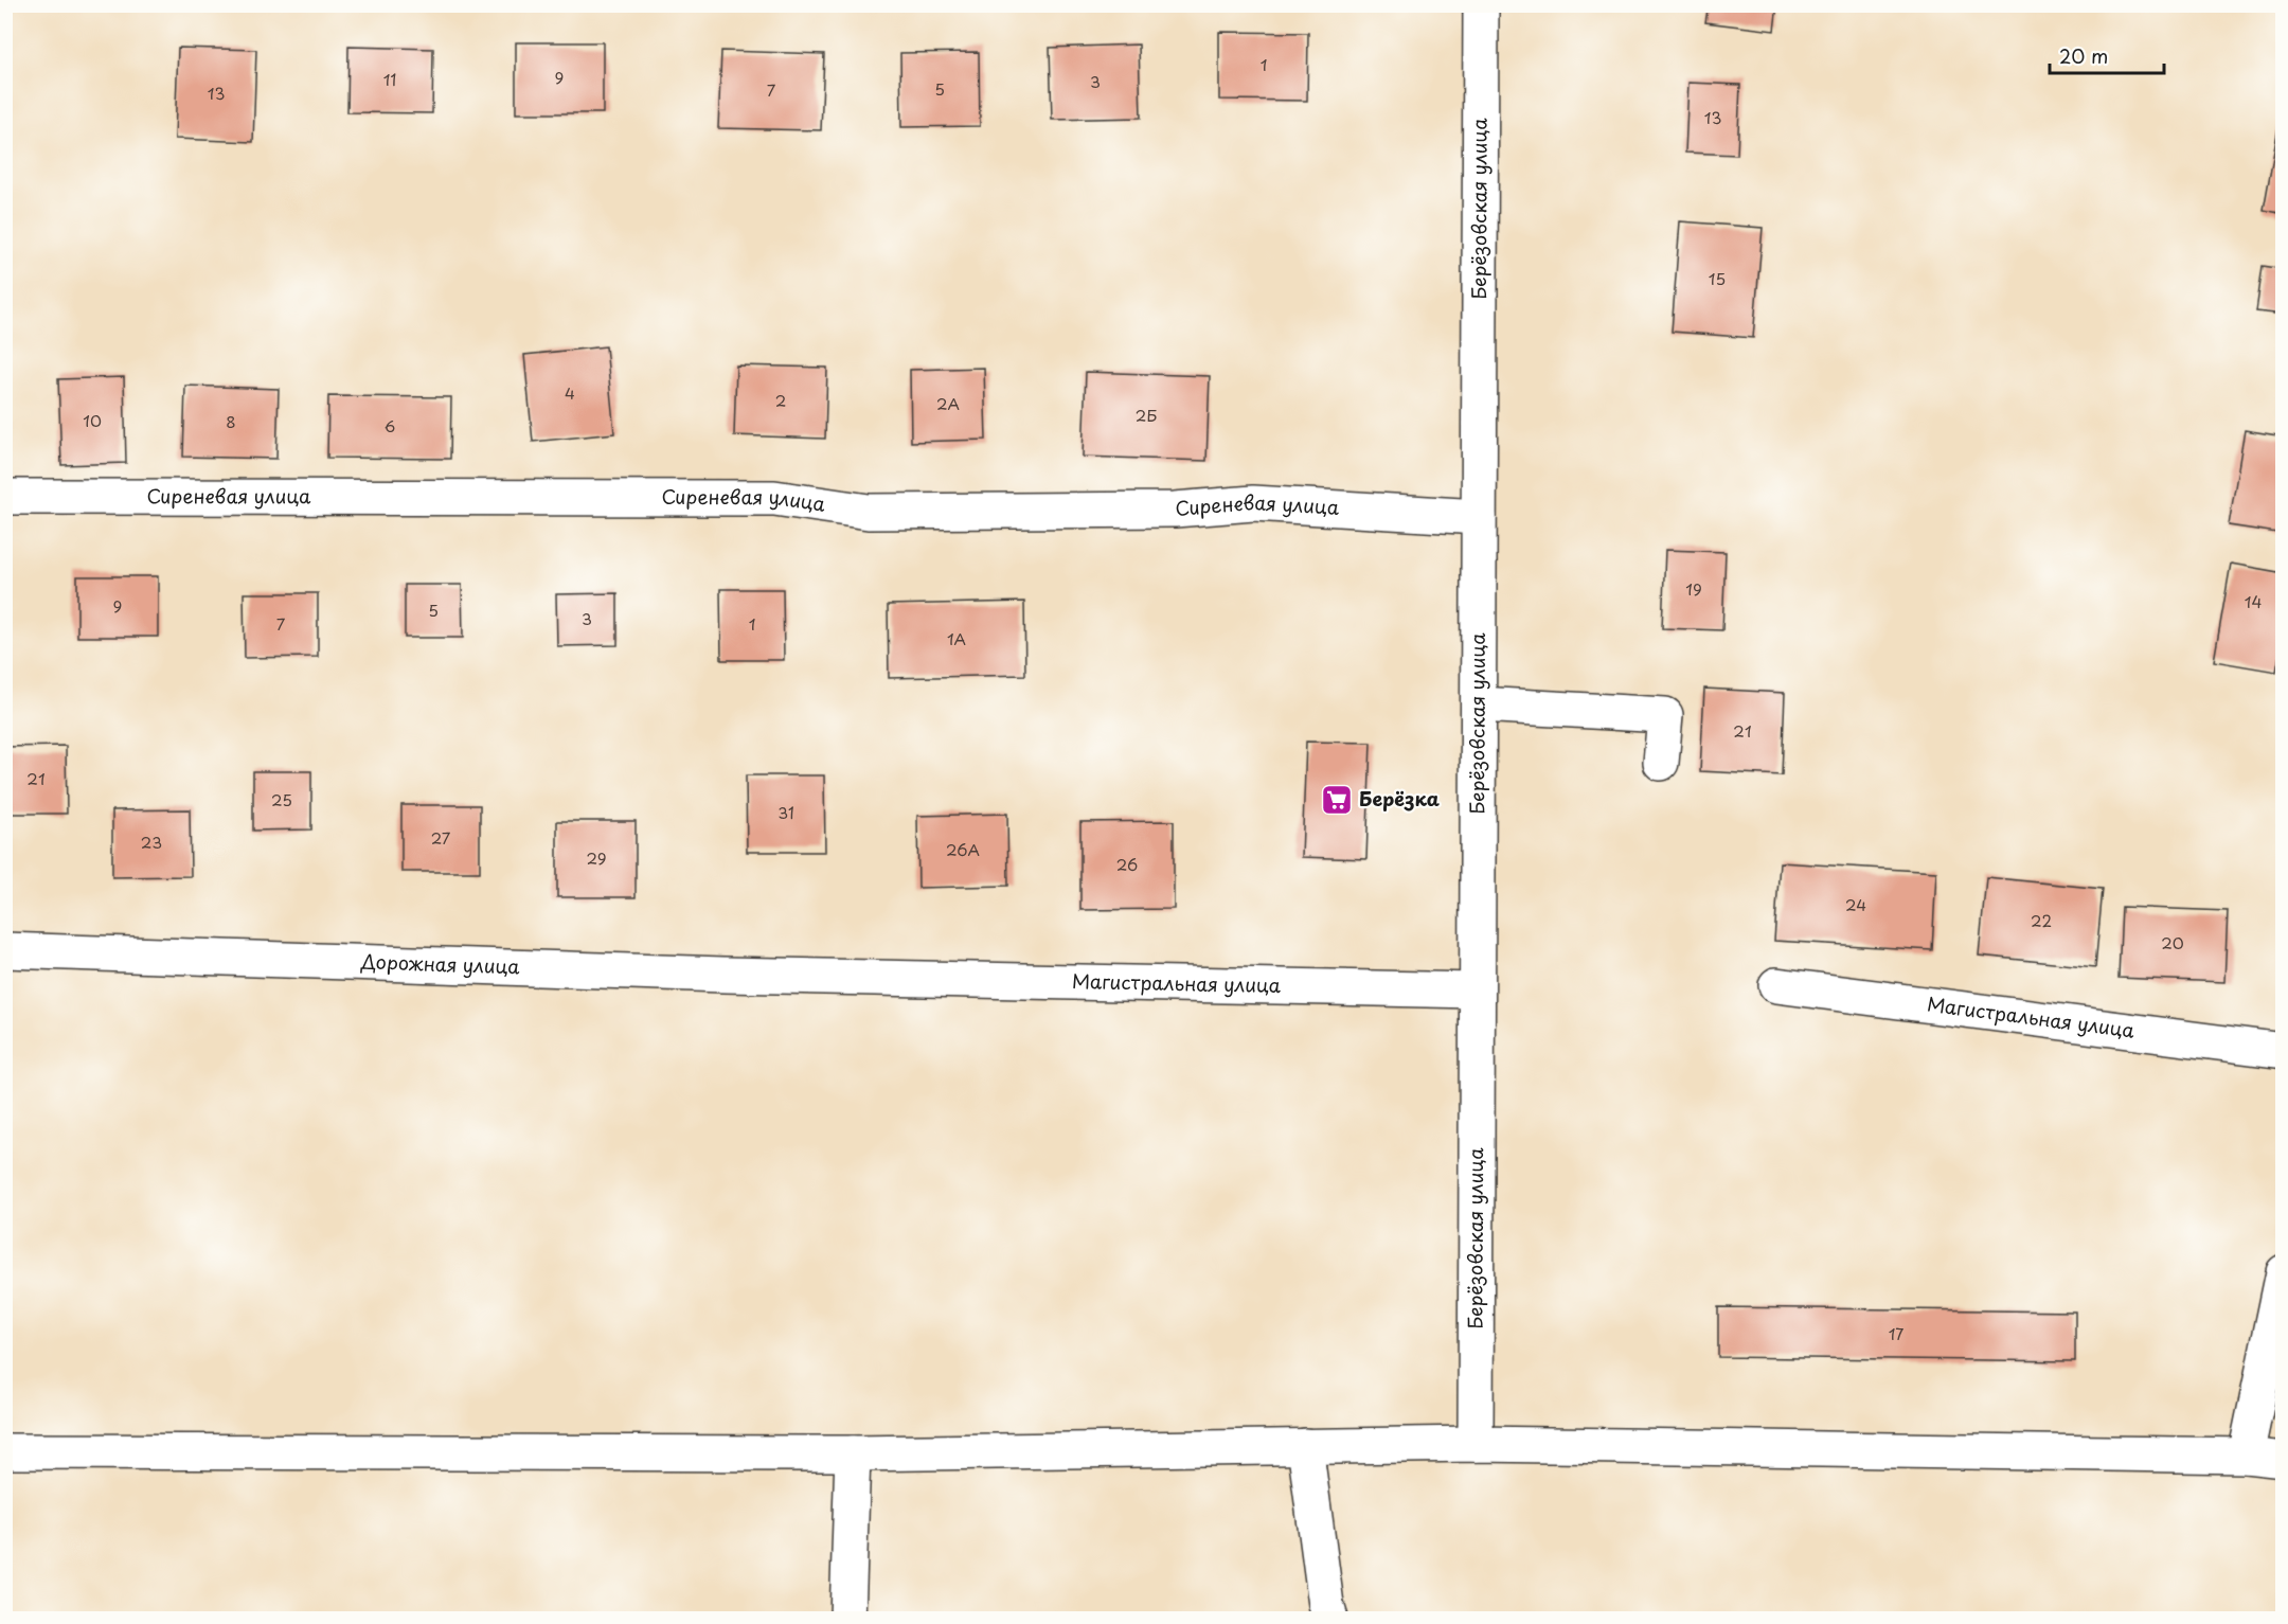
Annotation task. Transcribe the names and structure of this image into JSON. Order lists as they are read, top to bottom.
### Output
{
  "streets": {
    "street": [
      "Берёзовская улица",
      "Сиреневая улица",
      "Дорожная улица",
      "Магистральная улица"
    ]
  },
  "crossings": [
    ["Берёзовская улица", "Сиреневая улица"],
    ["Берёзовская улица", "Магистральная улица"],
    ["Дорожная улица", "Магистральная улица"]
  ],
  "places": {
    "supermarket": ["Берёзка"]
  },
  "house_numbers": [
    "1",
    "9",
    "11",
    "3",
    "5",
    "7",
    "13",
    "13",
    "15",
    "4",
    "2",
    "2А",
    "2Б",
    "10",
    "8",
    "6",
    "19",
    "14",
    "9",
    "5",
    "3",
    "7",
    "1",
    "1А",
    "21",
    "21",
    "25",
    "31",
    "27",
    "23",
    "26А",
    "29",
    "26",
    "24",
    "22",
    "20",
    "17"
  ],
  "scale_bar": "20 m"
}
